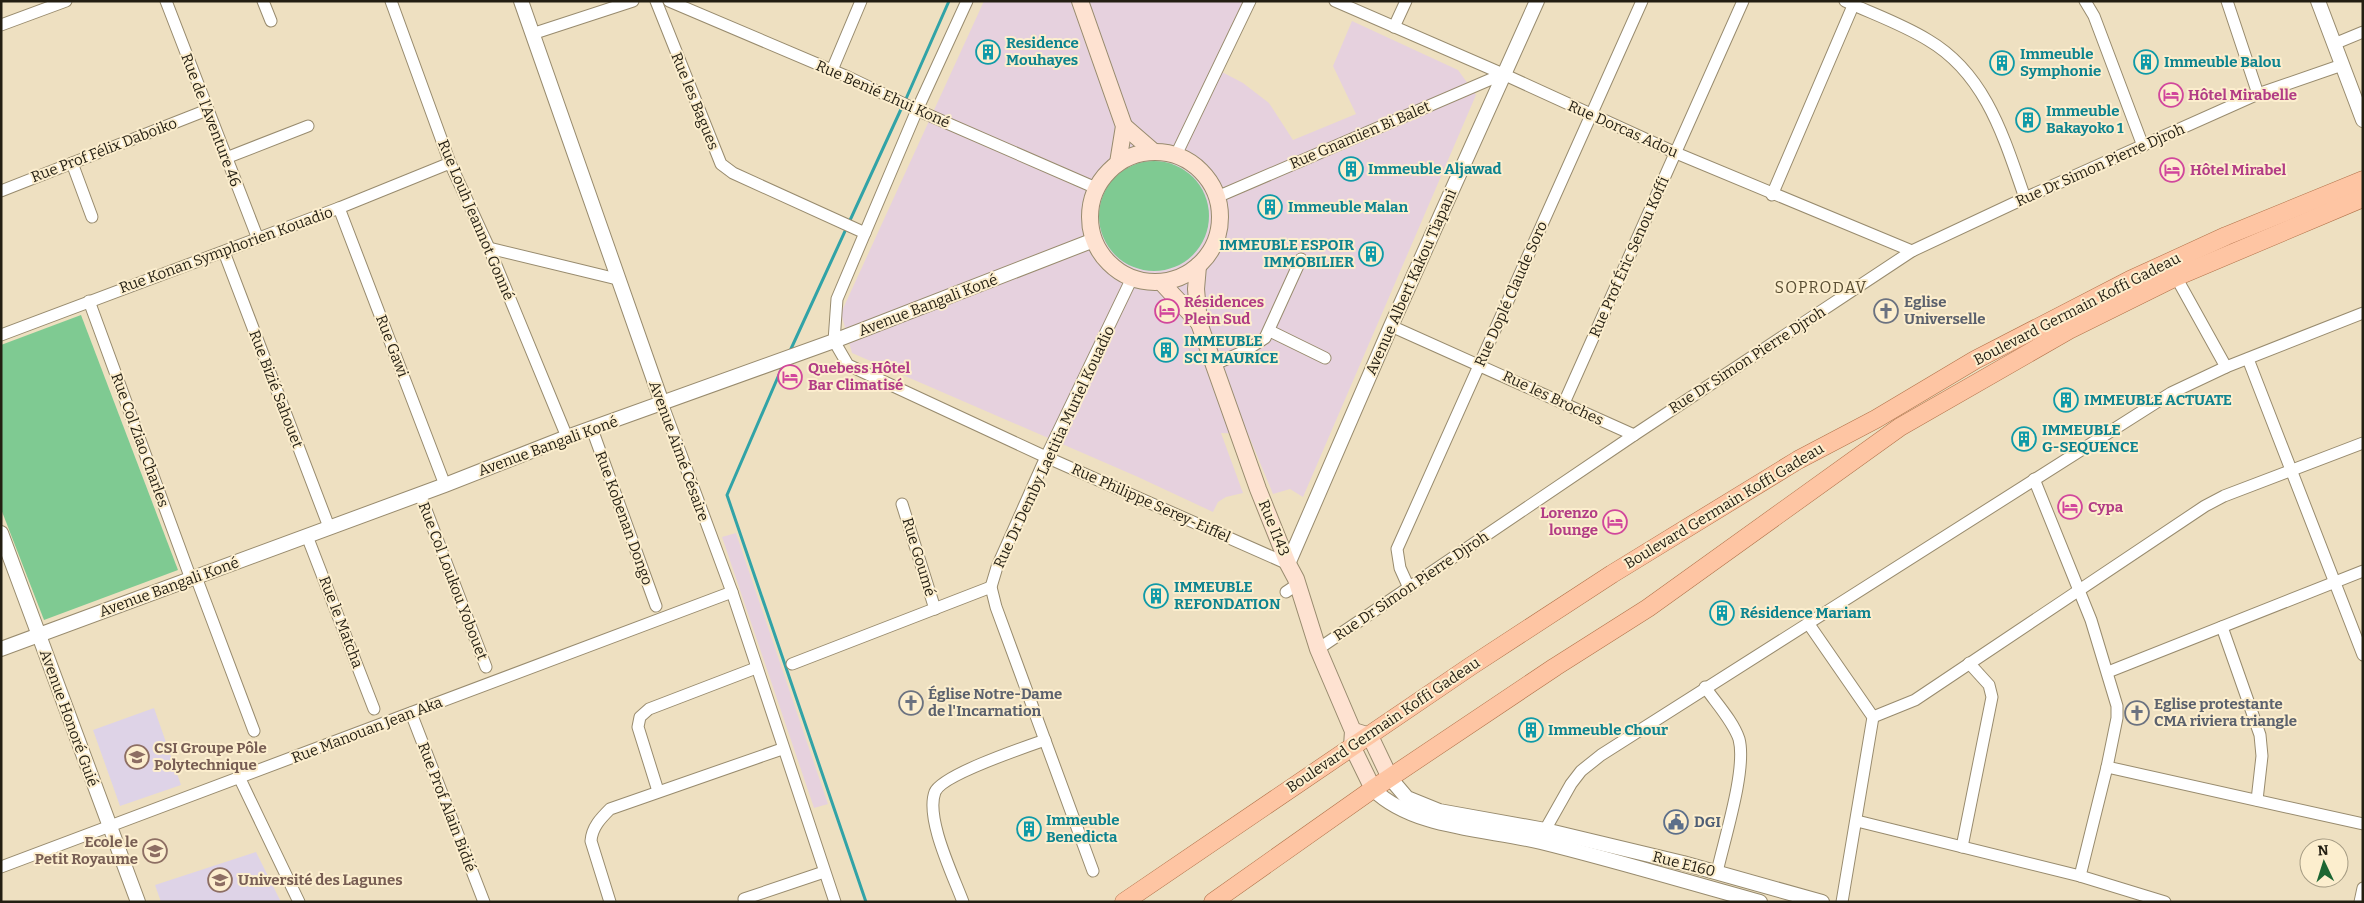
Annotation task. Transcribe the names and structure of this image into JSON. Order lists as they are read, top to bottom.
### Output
{
  "streets": {
    "main road": ["Boulevard Germain Koffi Gadeau", "Rue I143"],
    "street": [
      "Rue Benié Ehui Koné",
      "Rue les Bagues",
      "Rue de l'Aventure 46",
      "Rue Dorcas Adou",
      "Rue Gnamien Bi Balet",
      "Rue Prof Félix Daboiko",
      "Rue Dr Simon Pierre Djroh",
      "Rue Louh Jeannot Gonné",
      "Rue Konan Symphorien Kouadio",
      "Rue Prof Éric Senou Koffi",
      "Avenue Albert Kakou Tiapani",
      "Rue Doplé Claude Soro",
      "Avenue Bangali Koné",
      "Rue Gawi",
      "Rue Bizié Sahouet",
      "Rue les Broches",
      "Rue Col Ziao Charles",
      "Rue Dr Demby Laetitia Muriel Kouadio",
      "Avenue Aimé Césaire",
      "Rue Philippe Serey-Eiffel",
      "Rue Kobenan Dongo",
      "Rue Goumé",
      "Rue Col Loukou Yobouet",
      "Rue le Matcha",
      "Avenue Honoré Guié",
      "Rue Manouan Jean Aka",
      "Rue Prof Alain Bidié",
      "Rue E160"
    ]
  },
  "crossings": [
    ["Rue Benié Ehui Koné", "Rue Gnamien Bi Balet"],
    ["Rue Benié Ehui Koné", "Avenue Bangali Koné"],
    ["Rue Benié Ehui Koné", "Rue Dr Demby Laetitia Muriel Kouadio"],
    ["Rue Benié Ehui Koné", "Rue I143"],
    ["Rue de l'Aventure 46", "Rue Prof Félix Daboiko"],
    ["Rue de l'Aventure 46", "Rue Konan Symphorien Kouadio"],
    ["Rue Dorcas Adou", "Rue Gnamien Bi Balet"],
    ["Rue Dorcas Adou", "Rue Dr Simon Pierre Djroh"],
    ["Rue Dorcas Adou", "Rue Prof Éric Senou Koffi"],
    ["Rue Dorcas Adou", "Avenue Albert Kakou Tiapani"],
    ["Rue Dorcas Adou", "Rue Doplé Claude Soro"],
    ["Rue Gnamien Bi Balet", "Avenue Albert Kakou Tiapani"],
    ["Rue Gnamien Bi Balet", "Avenue Bangali Koné"],
    ["Rue Gnamien Bi Balet", "Rue Dr Demby Laetitia Muriel Kouadio"],
    ["Rue Gnamien Bi Balet", "Rue I143"],
    ["Rue Dr Simon Pierre Djroh", "Rue Doplé Claude Soro"],
    ["Rue Dr Simon Pierre Djroh", "Rue les Broches"],
    ["Rue Dr Simon Pierre Djroh", "Rue I143"],
    ["Rue Louh Jeannot Gonné", "Rue Konan Symphorien Kouadio"],
    ["Rue Louh Jeannot Gonné", "Avenue Bangali Koné"],
    ["Rue Konan Symphorien Kouadio", "Rue Gawi"],
    ["Rue Konan Symphorien Kouadio", "Rue Bizié Sahouet"],
    ["Rue Konan Symphorien Kouadio", "Rue Col Ziao Charles"],
    ["Rue Prof Éric Senou Koffi", "Rue les Broches"],
    ["Avenue Albert Kakou Tiapani", "Rue les Broches"],
    ["Avenue Albert Kakou Tiapani", "Rue Philippe Serey-Eiffel"],
    ["Avenue Albert Kakou Tiapani", "Rue I143"],
    ["Rue Doplé Claude Soro", "Rue les Broches"],
    ["Avenue Bangali Koné", "Rue Gawi"],
    ["Avenue Bangali Koné", "Rue Bizié Sahouet"],
    ["Avenue Bangali Koné", "Rue Col Ziao Charles"],
    ["Avenue Bangali Koné", "Rue Dr Demby Laetitia Muriel Kouadio"],
    ["Avenue Bangali Koné", "Avenue Aimé Césaire"],
    ["Avenue Bangali Koné", "Rue Philippe Serey-Eiffel"],
    ["Avenue Bangali Koné", "Rue Kobenan Dongo"],
    ["Avenue Bangali Koné", "Rue I143"],
    ["Avenue Bangali Koné", "Rue Col Loukou Yobouet"],
    ["Avenue Bangali Koné", "Rue le Matcha"],
    ["Avenue Bangali Koné", "Avenue Honoré Guié"],
    ["Boulevard Germain Koffi Gadeau", "Rue I143"],
    ["Boulevard Germain Koffi Gadeau", "Rue E160"],
    ["Rue Dr Demby Laetitia Muriel Kouadio", "Rue Philippe Serey-Eiffel"],
    ["Rue Dr Demby Laetitia Muriel Kouadio", "Rue I143"],
    ["Avenue Aimé Césaire", "Rue Manouan Jean Aka"],
    ["Rue Philippe Serey-Eiffel", "Rue I143"],
    ["Avenue Honoré Guié", "Rue Manouan Jean Aka"],
    ["Rue Manouan Jean Aka", "Rue Prof Alain Bidié"]
  ],
  "districts": ["SOPRODAV"],
  "places": {
    "building": [
      "Residence Mouhayes",
      "Immeuble Balou",
      "Immeuble Symphonie",
      "Immeuble Bakayoko 1",
      "Immeuble Aljawad",
      "Immeuble Malan",
      "IMMEUBLE ESPOIR IMMOBILIER",
      "IMMEUBLE SCI MAURICE",
      "IMMEUBLE ACTUATE",
      "IMMEUBLE G-SEQUENCE",
      "IMMEUBLE REFONDATION",
      "Résidence Mariam",
      "Immeuble Chour",
      "Immeuble Benedicta"
    ],
    "hotel": [
      "Hôtel Mirabelle",
      "Hôtel Mirabel",
      "Résidences Plein Sud",
      "Quebess Hôtel Bar Climatisé",
      "Cypa",
      "Lorenzo lounge"
    ],
    "church": ["Eglise Universelle", "Église Notre-Dame de l'Incarnation", "Eglise protestante CMA riviera triangle"],
    "school or university": ["CSI Groupe Pôle Polytechnique", "Ecole le Petit Royaume", "Université des Lagunes"],
    "public building": ["DGI"]
  },
  "north": "top"
}
